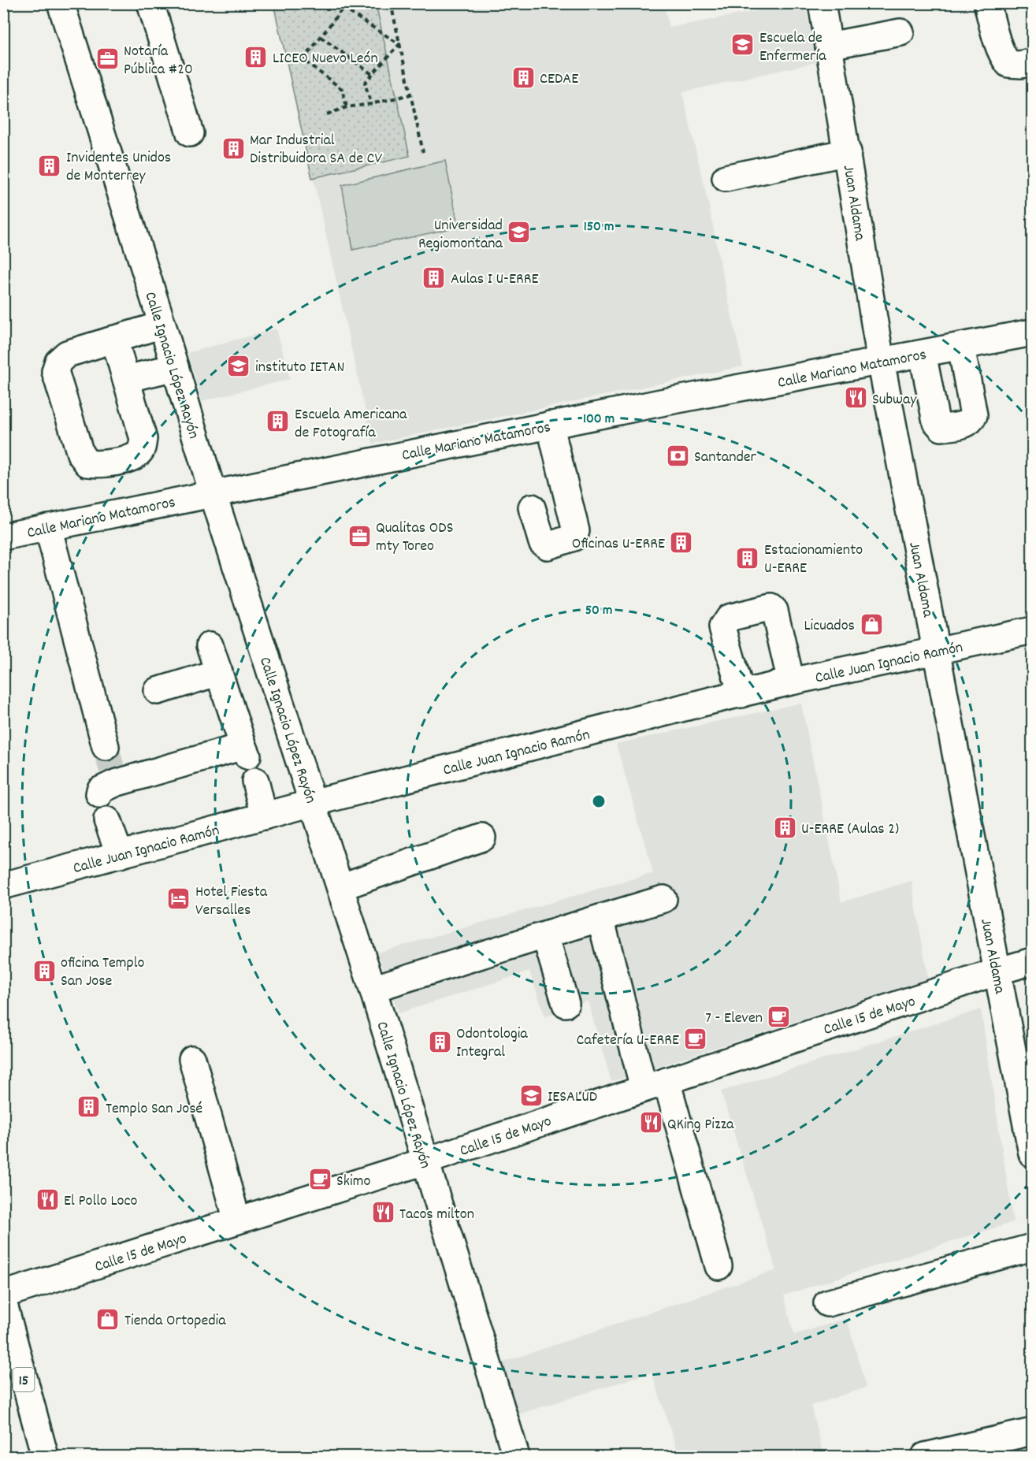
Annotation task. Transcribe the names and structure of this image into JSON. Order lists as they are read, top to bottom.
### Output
{
  "streets": {
    "main road": [
      "Juan Aldama",
      "Calle Ignacio López Rayón",
      "Calle Mariano Matamoros",
      "Calle Juan Ignacio Ramón",
      "Calle 15 de Mayo",
      "15"
    ]
  },
  "crossings": [
    ["Juan Aldama", "Calle Mariano Matamoros"],
    ["Juan Aldama", "Calle Juan Ignacio Ramón"],
    ["Juan Aldama", "Calle 15 de Mayo"],
    ["Calle Ignacio López Rayón", "Calle Mariano Matamoros"],
    ["Calle Ignacio López Rayón", "Calle Juan Ignacio Ramón"],
    ["Calle Ignacio López Rayón", "Calle 15 de Mayo"]
  ],
  "places": {
    "school or university": [
      "Escuela de Enfermería",
      "Universidad Regiomontana",
      "instituto IETAN",
      "IESALUD"
    ],
    "building": [
      "LICEO Nuevo León",
      "CEDAE",
      "Mar Industrial Distribuidora SA de CV",
      "Invidentes Unidos de Monterrey",
      "Aulas I U-ERRE",
      "Escuela Americana de Fotografía",
      "Oficinas U-ERRE",
      "Estacionamiento U-ERRE",
      "U-ERRE (Aulas 2)",
      "oficina Templo San Jose",
      "Odontologia Integral",
      "Templo San José"
    ],
    "office": ["Notaría Pública #20", "Qualitas ODS mty Toreo"],
    "restaurant": [
      "Subway",
      "QKing Pizza",
      "El Pollo Loco",
      "Tacos milton"
    ],
    "bank": ["Santander"],
    "shop": ["Licuados", "Tienda Ortopedia"],
    "hotel": ["Hotel Fiesta Versalles"],
    "cafe": ["7 - Eleven", "Cafetería U-ERRE", "Skimo"]
  },
  "rings": ["150 m", "100 m", "50 m"]
}
